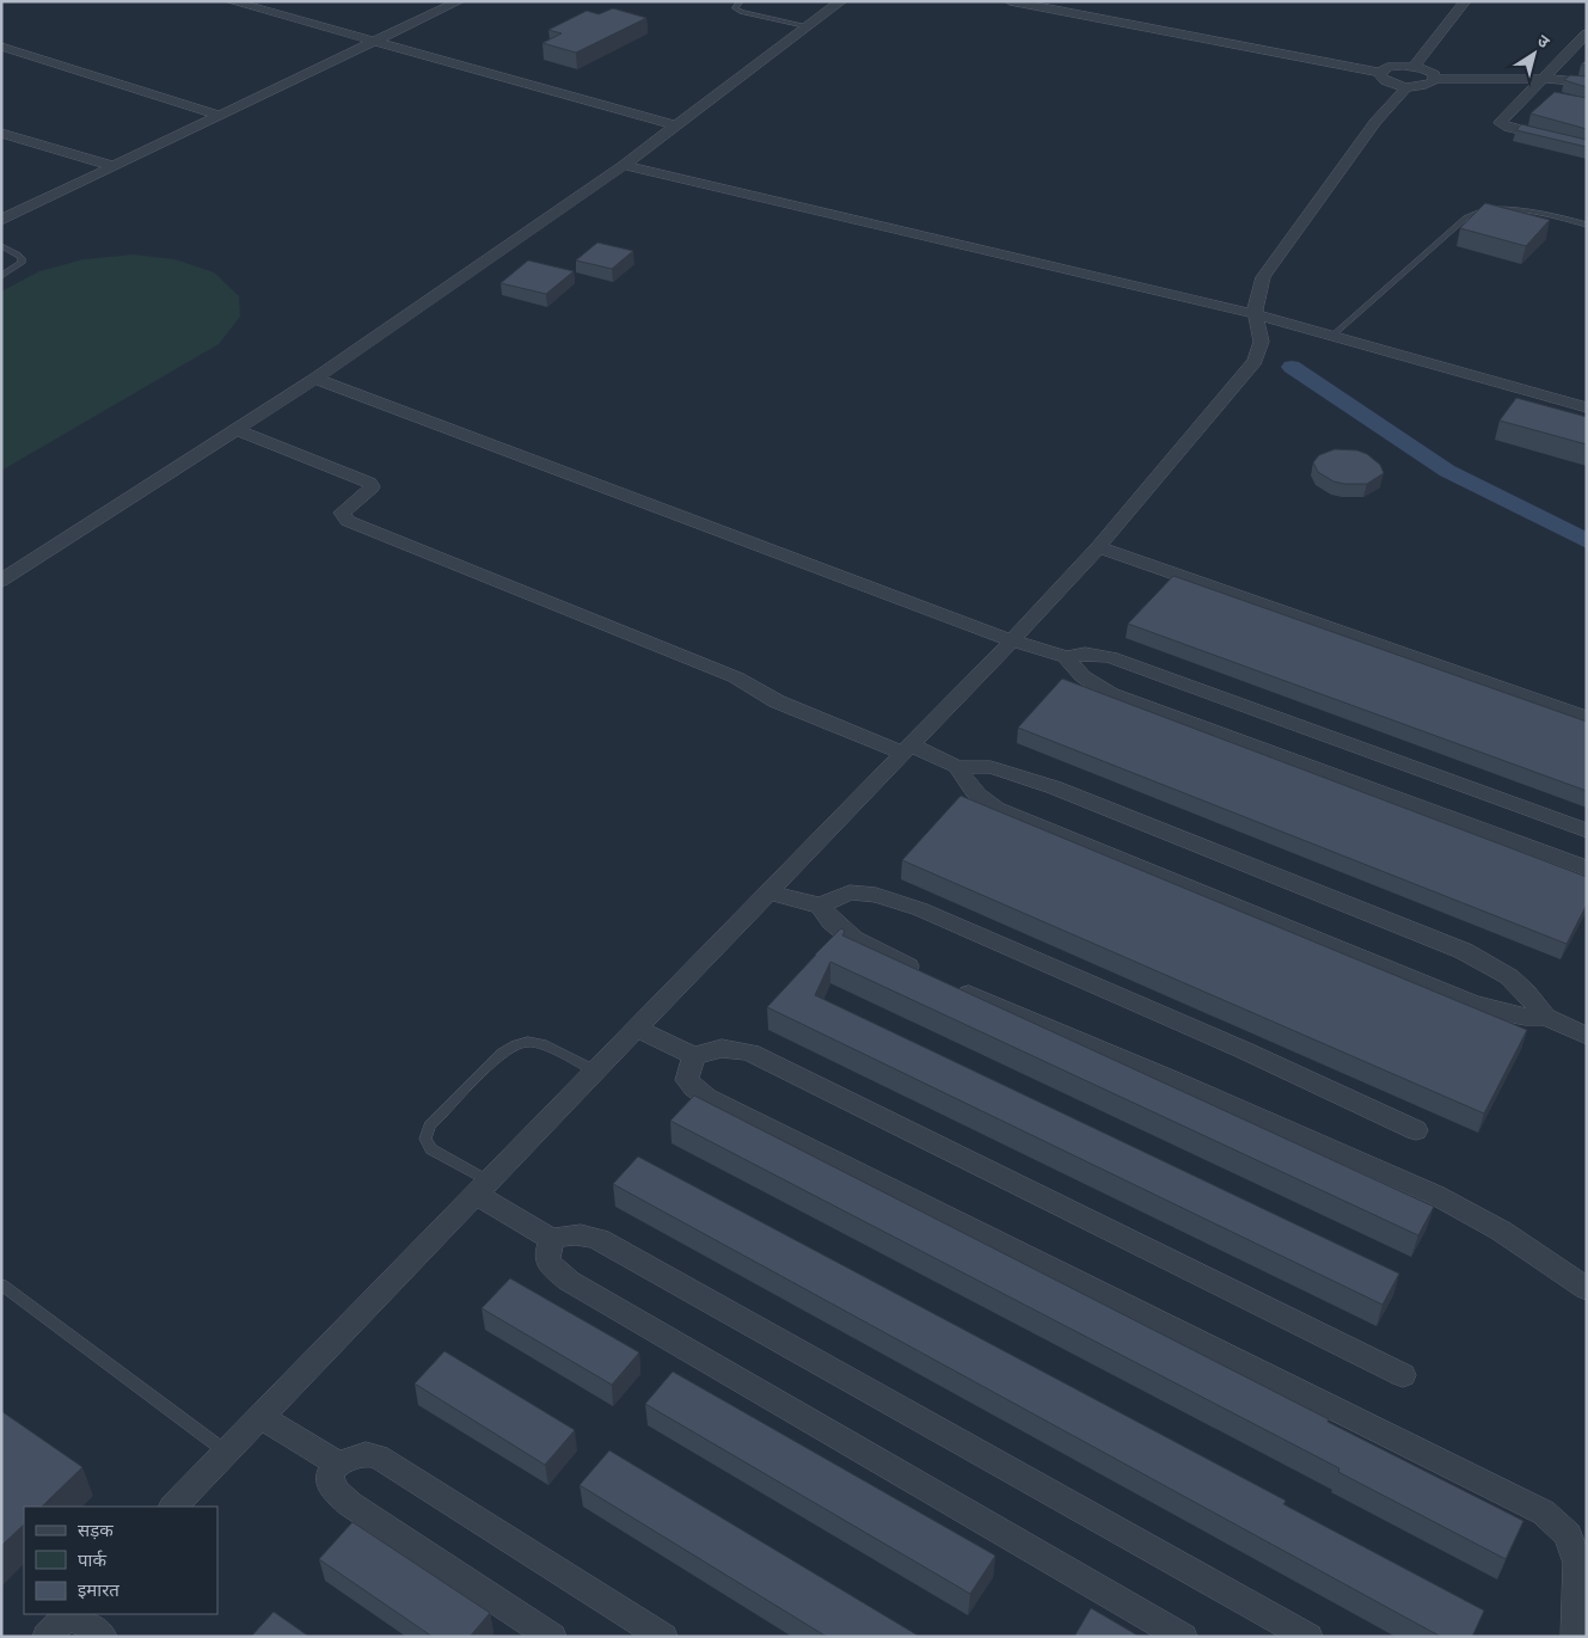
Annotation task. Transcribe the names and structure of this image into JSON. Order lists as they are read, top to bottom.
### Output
{
  "legend": ["सड़क", "पार्क", "इमारत"],
  "north": "top right"
}
